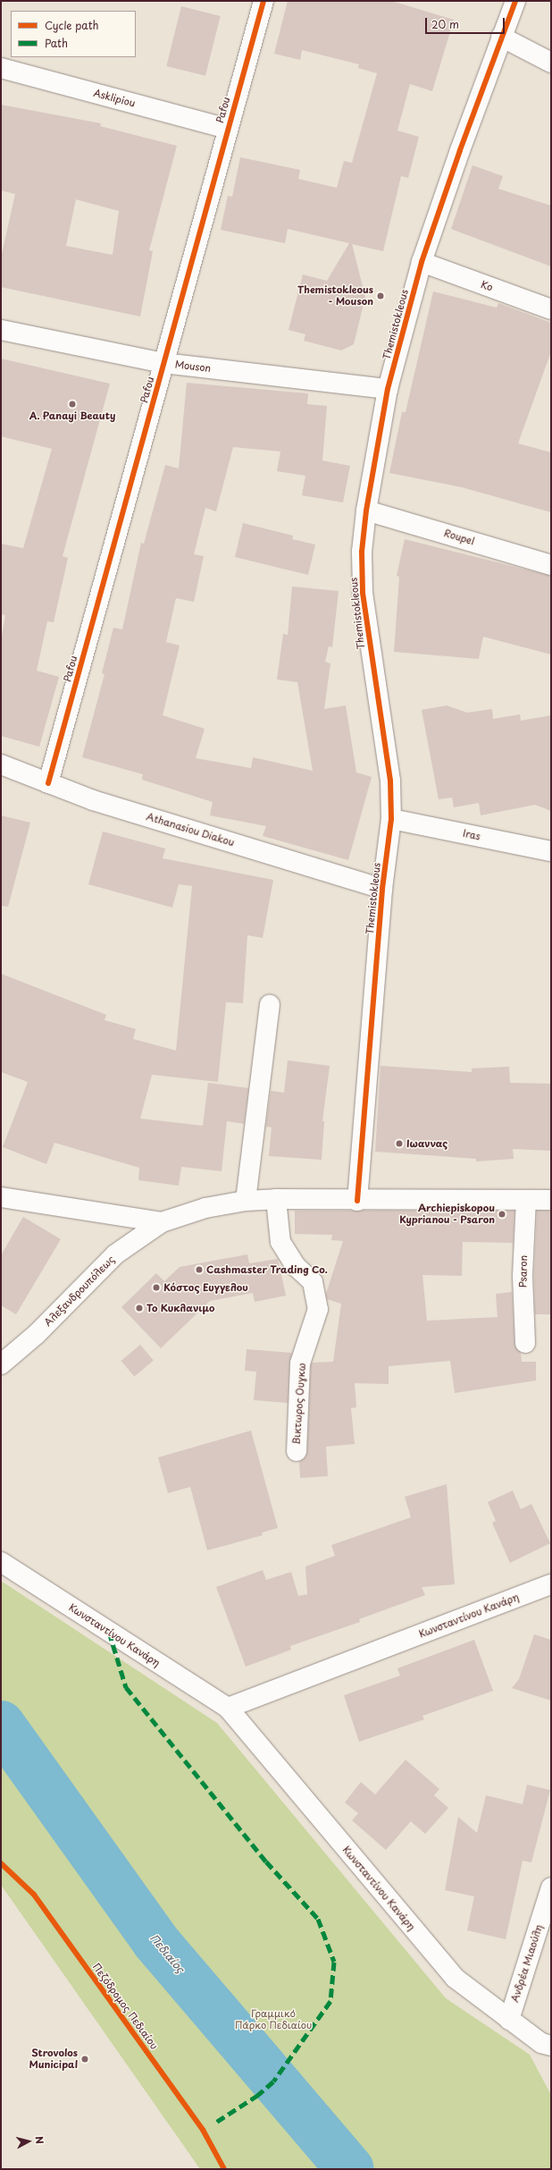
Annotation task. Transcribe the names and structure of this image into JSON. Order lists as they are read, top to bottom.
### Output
{
  "streets": {
    "street": [
      "Asklipiou",
      "Pafou",
      "Ko",
      "Themistokleous",
      "Mouson",
      "Roupel",
      "Athanasiou Diakou",
      "Iras",
      "Psaron",
      "Αλεξανδρουπόλεως",
      "Βικτωρος Ουγκω",
      "Κωνσταντίνου Κανάρη",
      "Ανδρέα Μιαούλη"
    ],
    "cycle path": ["Πεζόδρομος Πεδιαίου"]
  },
  "crossings": [
    ["Asklipiou", "Pafou"],
    ["Pafou", "Mouson"],
    ["Pafou", "Athanasiou Diakou"],
    ["Ko", "Themistokleous"],
    ["Themistokleous", "Mouson"],
    ["Themistokleous", "Roupel"],
    ["Themistokleous", "Athanasiou Diakou"],
    ["Themistokleous", "Iras"],
    ["Κωνσταντίνου Κανάρη", "Ανδρέα Μιαούλη"]
  ],
  "water": ["Πεδιαίος"],
  "parks": ["Γραμμικό Πάρκο Πεδιαίου"],
  "places": [
    "Themistokleous - Mouson",
    "A. Panayi Beauty",
    "Ιωαννας",
    "Archiepiskopou Kyprianou - Psaron",
    "Cashmaster Trading Co.",
    "Κόστος Ευγγελου",
    "Το Κυκλανιμο",
    "Strovolos Municipal"
  ],
  "legend": ["Cycle path", "Path"],
  "scale_bar": "20 m",
  "north": "right"
}
